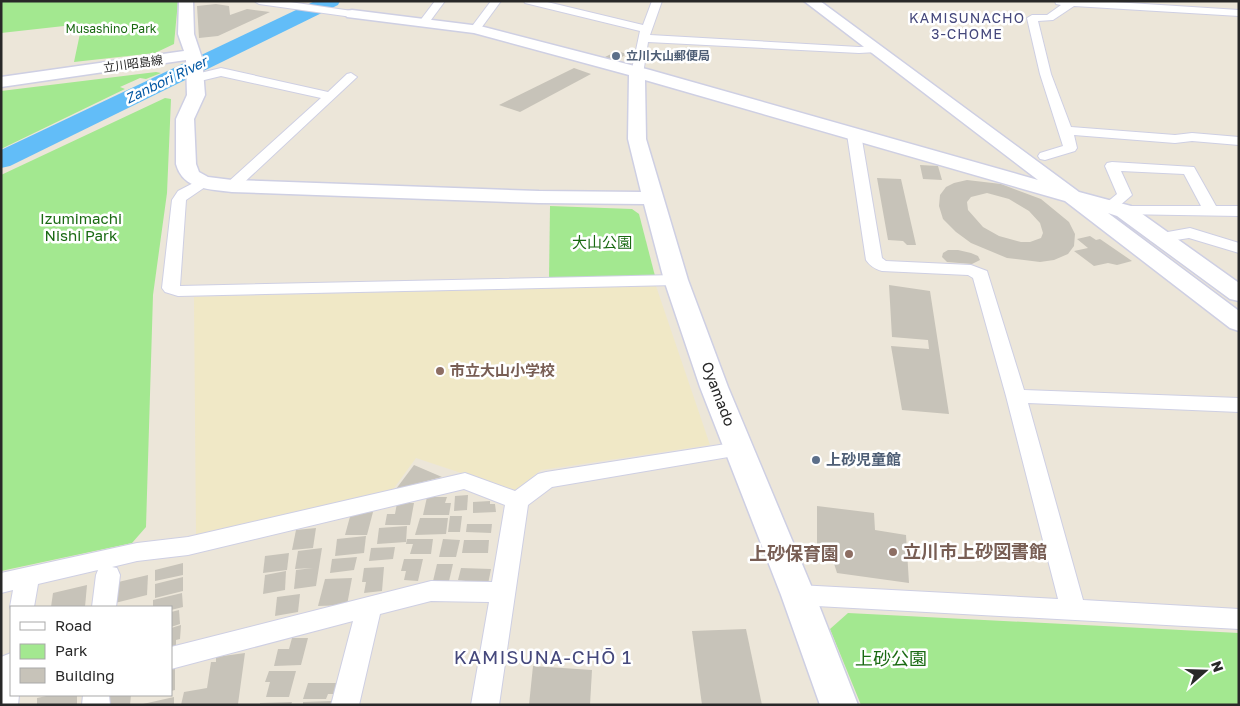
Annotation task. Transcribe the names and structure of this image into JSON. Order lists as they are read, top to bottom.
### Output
{
  "streets": {
    "street": ["立川昭島線", "Oyamado"]
  },
  "districts": ["KAMISUNACHO 3-CHOME", "KAMISUNA-CHŌ 1"],
  "water": ["Zanbori River"],
  "parks": [
    "Musashino Park",
    "Izumimachi Nishi Park",
    "大山公園",
    "上砂公園"
  ],
  "places": [
    "立川大山郵便局",
    "市立大山小学校",
    "上砂児童館",
    "立川市上砂図書館",
    "上砂保育園"
  ],
  "legend": ["Road", "Park", "Building"],
  "north": "right"
}
